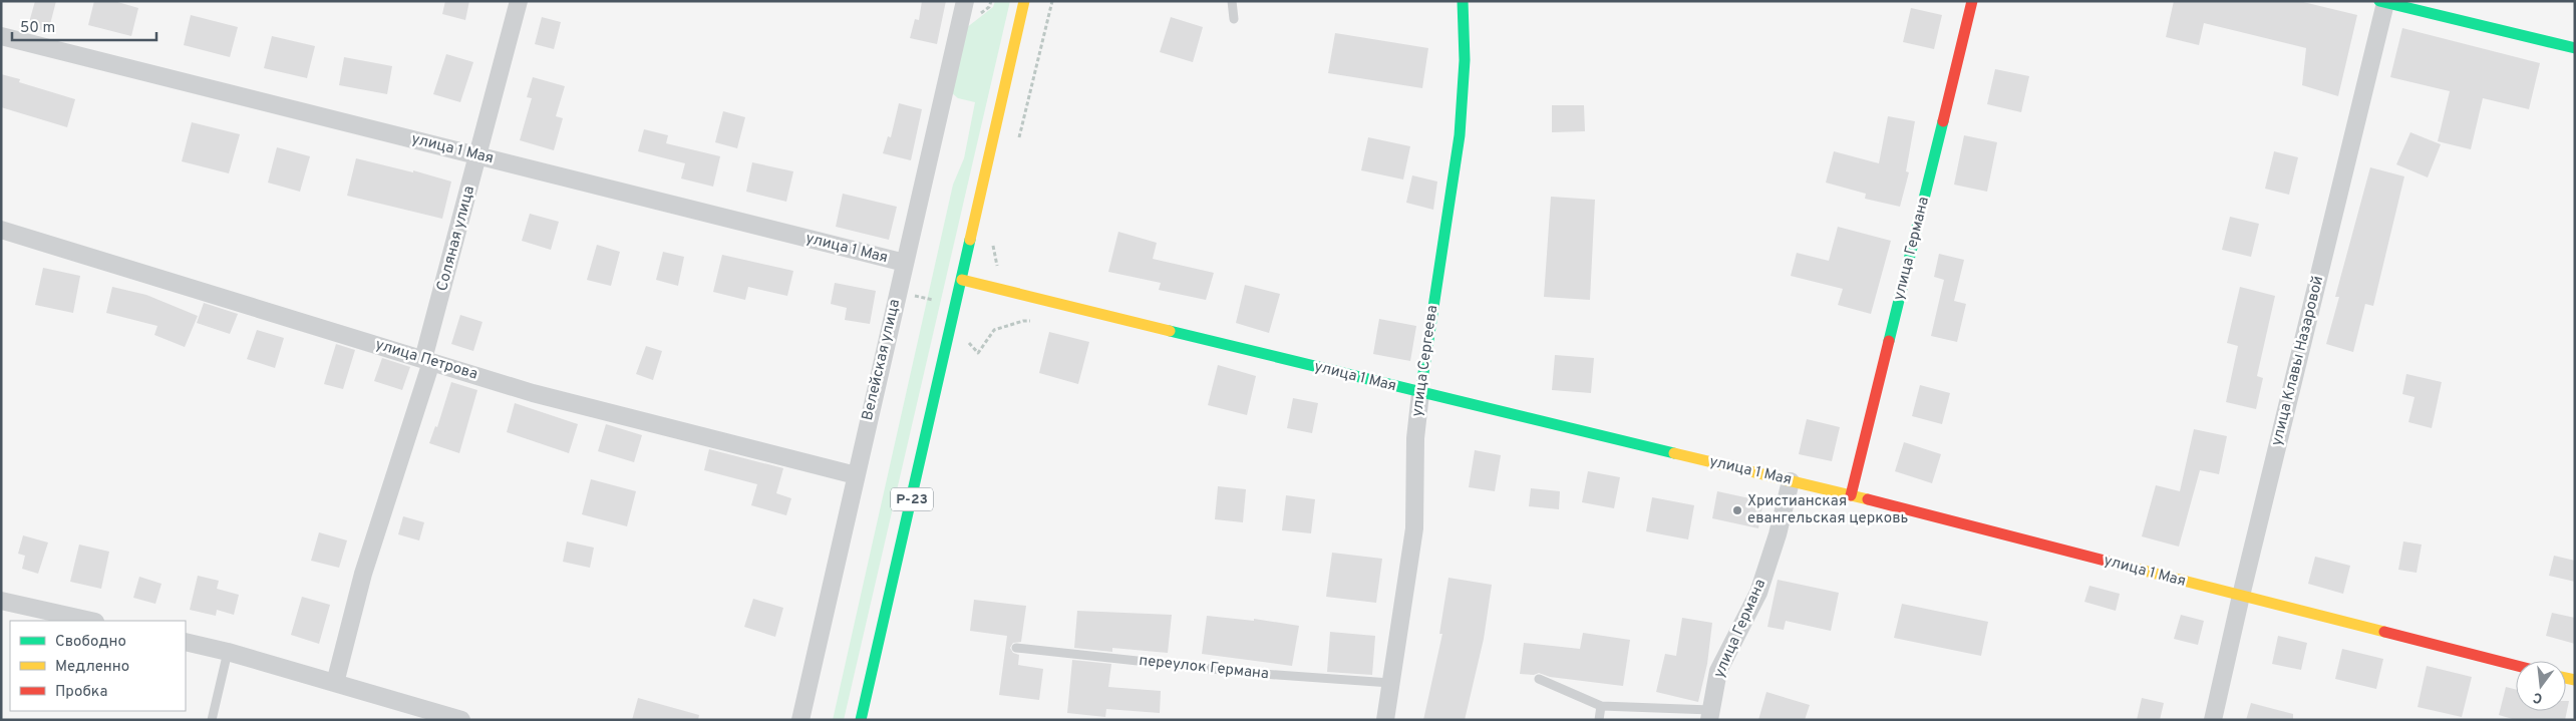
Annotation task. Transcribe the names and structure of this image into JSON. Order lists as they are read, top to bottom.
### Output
{
  "streets": {
    "main road": [
      "улица 1 Мая",
      "улица Германа",
      "улица Сергеева",
      "Р-23"
    ],
    "street": [
      "Соляная улица",
      "улица Петрова",
      "Велейская улица",
      "улица Клавы Назаровой"
    ],
    "lane": ["переулок Германа"]
  },
  "crossings": [
    ["улица 1 Мая", "Соляная улица"],
    ["улица 1 Мая", "улица Германа"],
    ["улица 1 Мая", "Велейская улица"],
    ["улица 1 Мая", "улица Сергеева"],
    ["улица 1 Мая", "улица Клавы Назаровой"],
    ["улица 1 Мая", "Р-23"],
    ["Соляная улица", "улица Петрова"],
    ["улица Петрова", "Велейская улица"],
    ["улица Сергеева", "переулок Германа"]
  ],
  "places": ["Христианская евангельская церковь"],
  "legend": ["Свободно", "Медленно", "Пробка"],
  "scale_bar": "50 m",
  "north": "bottom"
}
